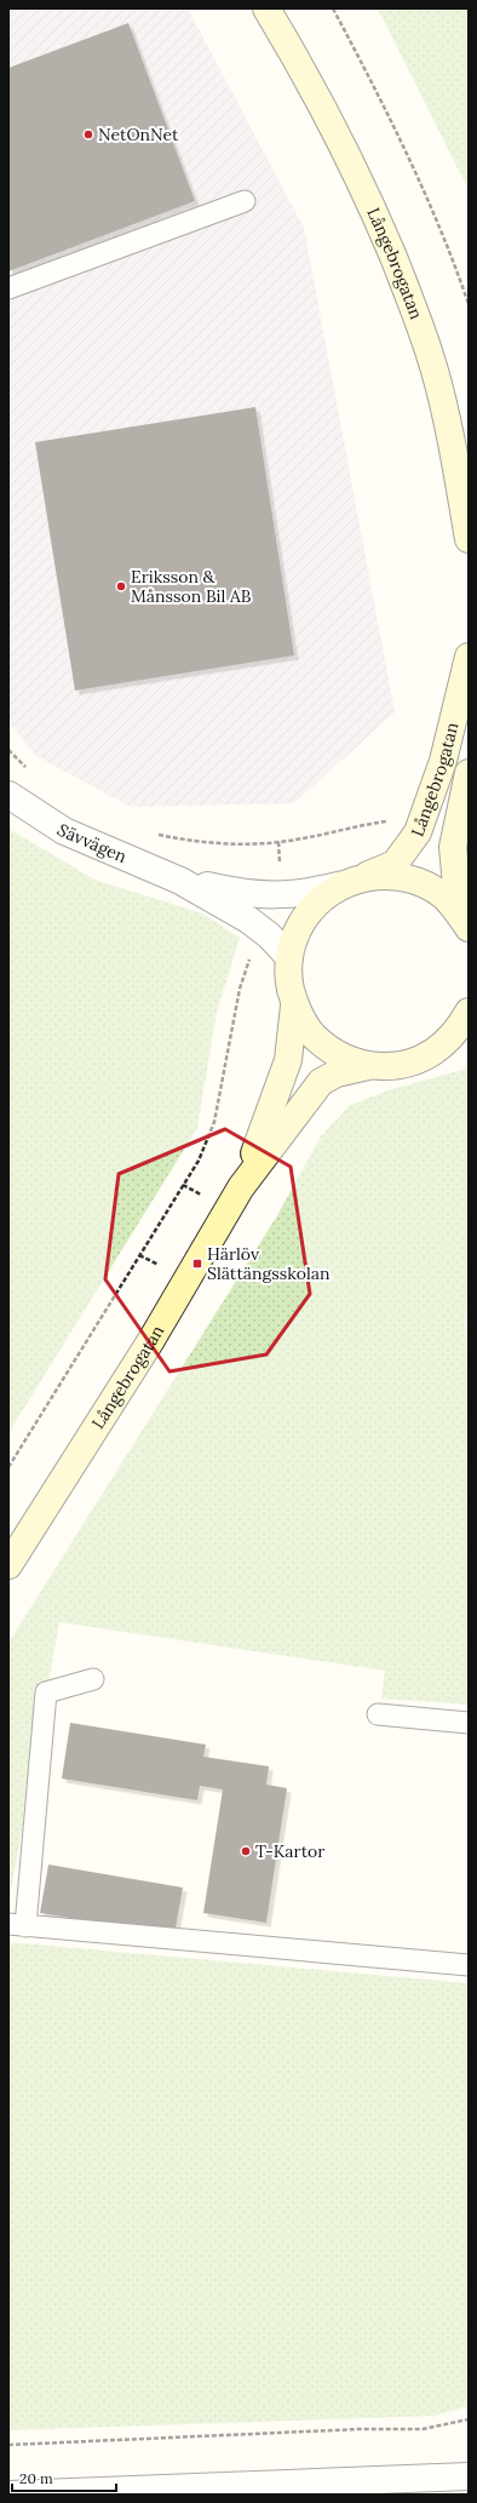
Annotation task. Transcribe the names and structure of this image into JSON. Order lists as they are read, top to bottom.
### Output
{
  "streets": {
    "main road": ["Långebrogatan"],
    "street": ["Sävvägen"]
  },
  "crossings": [
    ["Långebrogatan", "Sävvägen"]
  ],
  "places": {
    "other": ["NetOnNet", "Eriksson & Månsson Bil AB", "T-Kartor"],
    "transit": ["Härlöv Slättängsskolan"]
  },
  "scale_bar": "20 m"
}
